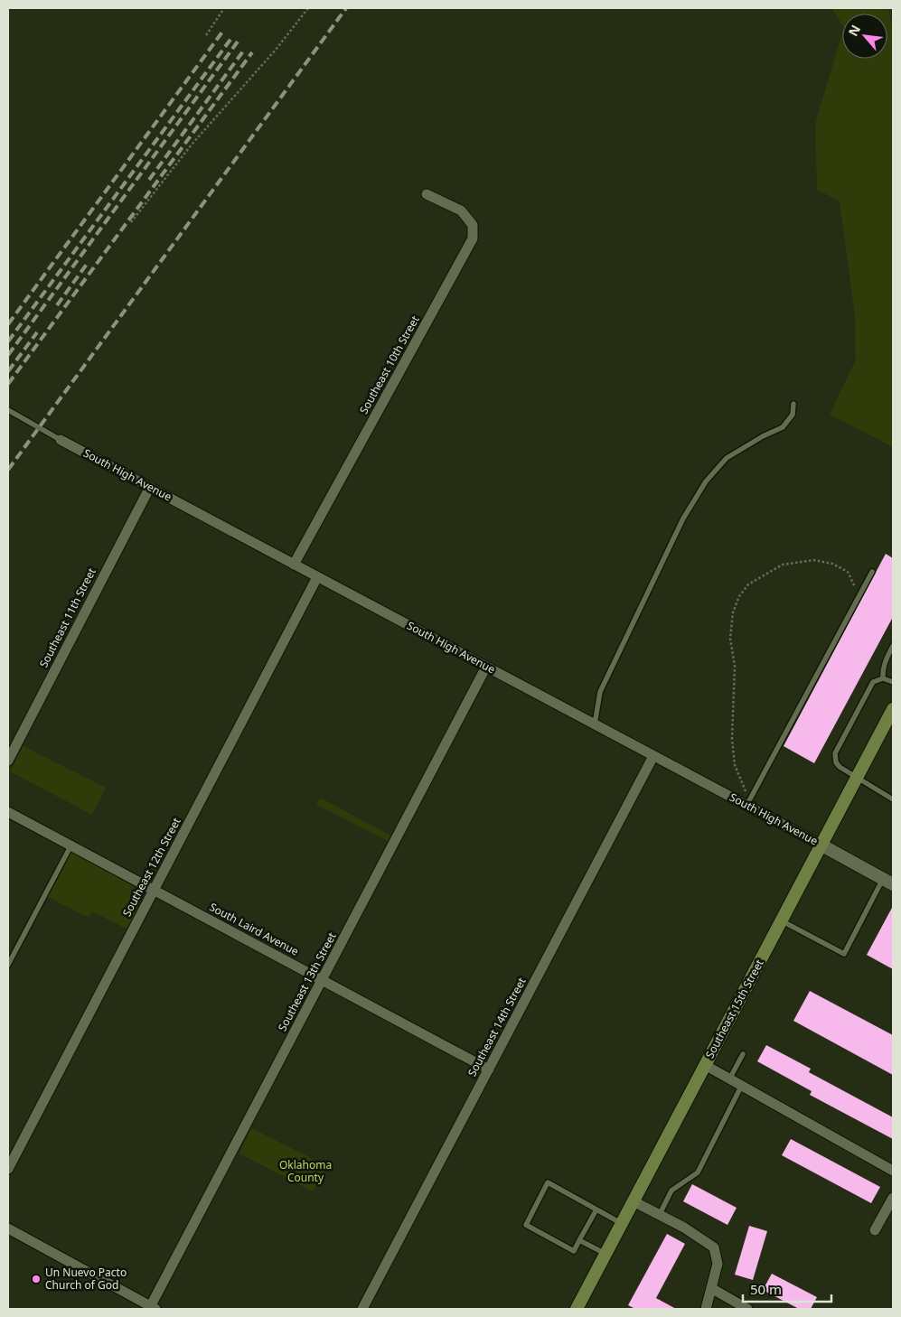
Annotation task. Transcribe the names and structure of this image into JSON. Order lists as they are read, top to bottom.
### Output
{
  "streets": {
    "main road": ["Southeast 15th Street"],
    "street": [
      "Southeast 10th Street",
      "South High Avenue",
      "Southeast 11th Street",
      "Southeast 12th Street",
      "South Laird Avenue",
      "Southeast 13th Street",
      "Southeast 14th Street"
    ]
  },
  "crossings": [
    ["Southeast 10th Street", "South High Avenue"],
    ["South High Avenue", "Southeast 11th Street"],
    ["South High Avenue", "Southeast 12th Street"],
    ["South High Avenue", "Southeast 13th Street"],
    ["South High Avenue", "Southeast 15th Street"],
    ["South High Avenue", "Southeast 14th Street"],
    ["Southeast 12th Street", "South Laird Avenue"],
    ["South Laird Avenue", "Southeast 13th Street"],
    ["South Laird Avenue", "Southeast 14th Street"]
  ],
  "parks": ["Oklahoma County"],
  "places": ["Un Nuevo Pacto Church of God"],
  "scale_bar": "50 m",
  "north": "top left"
}
